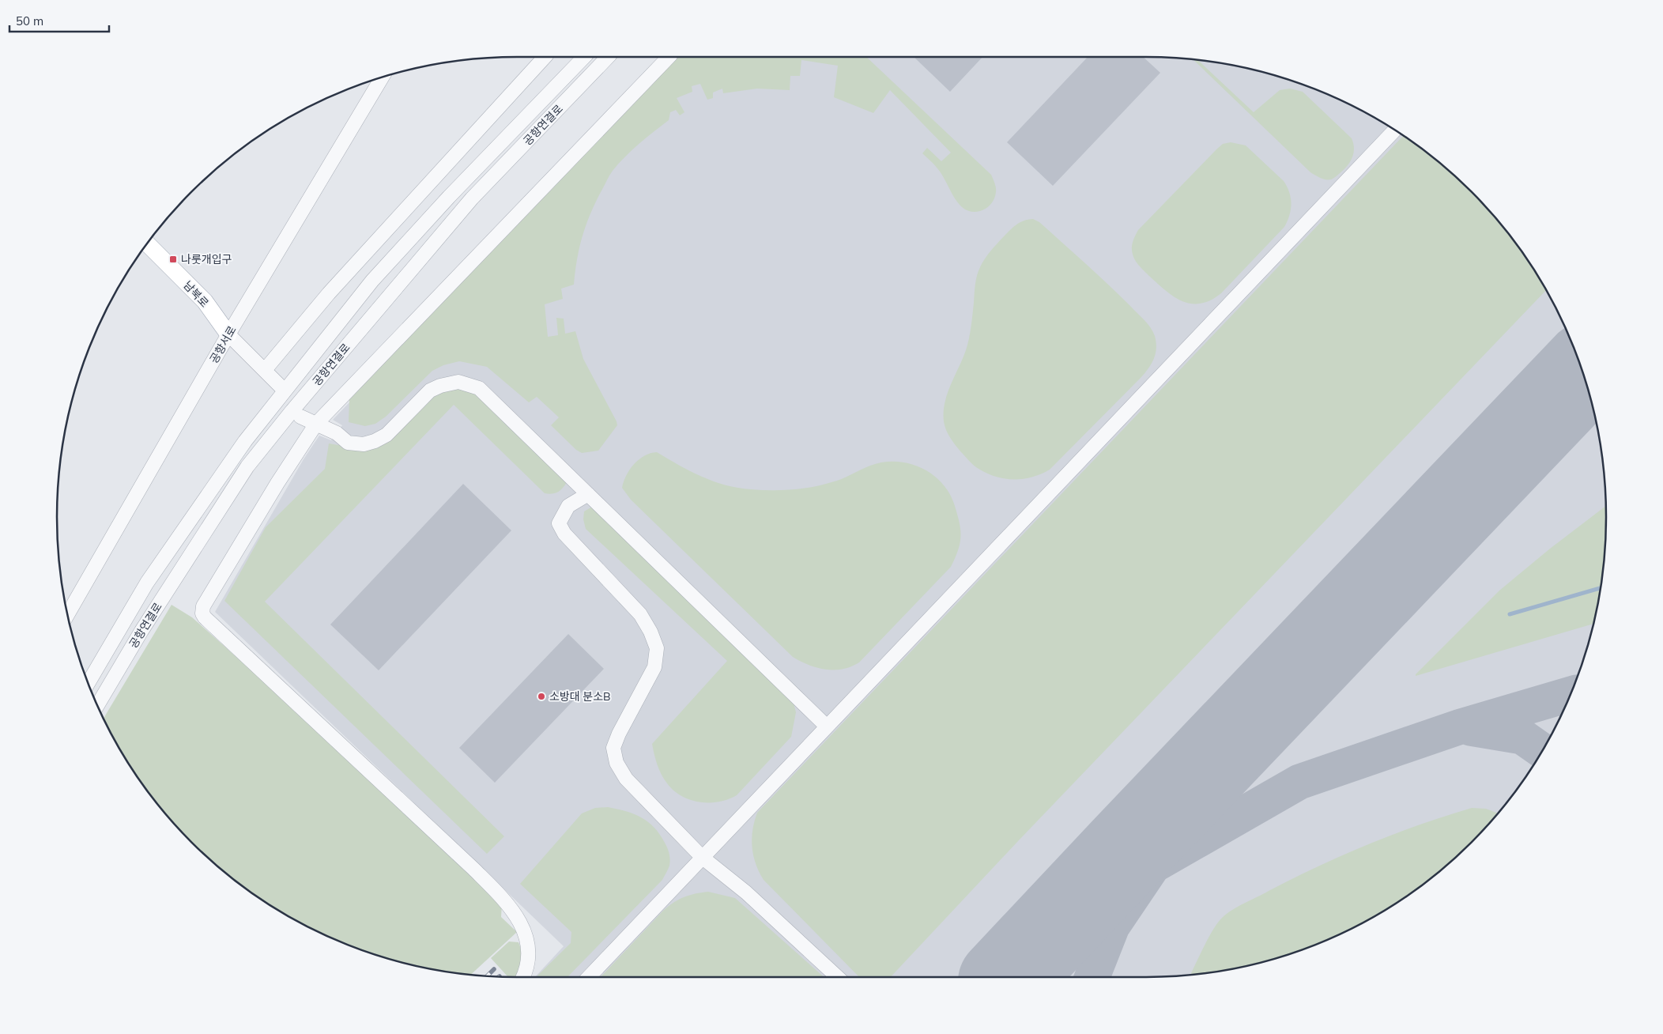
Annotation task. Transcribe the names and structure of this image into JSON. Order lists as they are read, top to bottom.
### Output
{
  "streets": {
    "main road": ["남북로"],
    "street": ["공항연결로", "공항서로"]
  },
  "crossings": [
    ["남북로", "공항서로"]
  ],
  "places": {
    "transit": ["나룻개입구"],
    "other": ["소방대 분소B"]
  },
  "scale_bar": "50 m"
}
